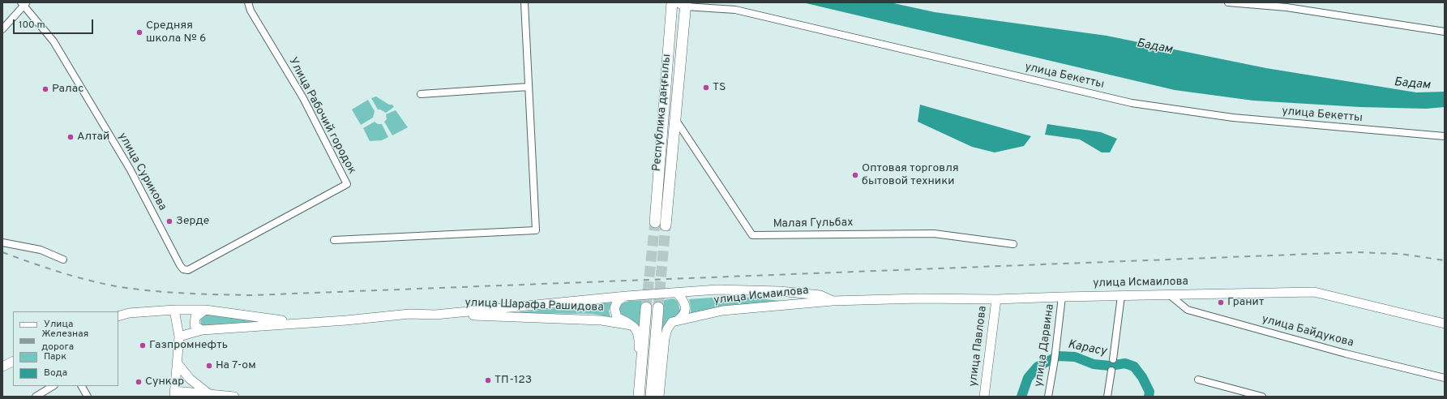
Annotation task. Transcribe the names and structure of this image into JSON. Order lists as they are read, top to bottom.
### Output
{
  "streets": {
    "main road": [
      "Республика даңғылы",
      "улица Исмаилова",
      "улица Шарафа Рашидова",
      "улица Павлова"
    ],
    "street": [
      "улица Бекетты",
      "Улица Рабочий городок",
      "улица Сурикова",
      "Малая Гульбах",
      "улица Байдукова",
      "улица Дарвина"
    ]
  },
  "crossings": [
    ["улица Бекетты", "Республика даңғылы"],
    ["Республика даңғылы", "Малая Гульбах"],
    ["Улица Рабочий городок", "улица Сурикова"],
    ["улица Исмаилова", "улица Шарафа Рашидова"],
    ["улица Исмаилова", "улица Байдукова"],
    ["улица Исмаилова", "улица Дарвина"],
    ["улица Исмаилова", "улица Павлова"]
  ],
  "water": ["Бадам", "Карасу"],
  "places": [
    "Средняя школа № 6",
    "TS",
    "Ралас",
    "Алтай",
    "Оптовая торговля бытовой техники",
    "Зерде",
    "Гранит",
    "Газпромнефть",
    "На 7-ом",
    "ТП-123",
    "Сункар"
  ],
  "legend": [
    "Улица",
    "Железная дорога",
    "Парк",
    "Вода"
  ],
  "scale_bar": "100 m"
}
